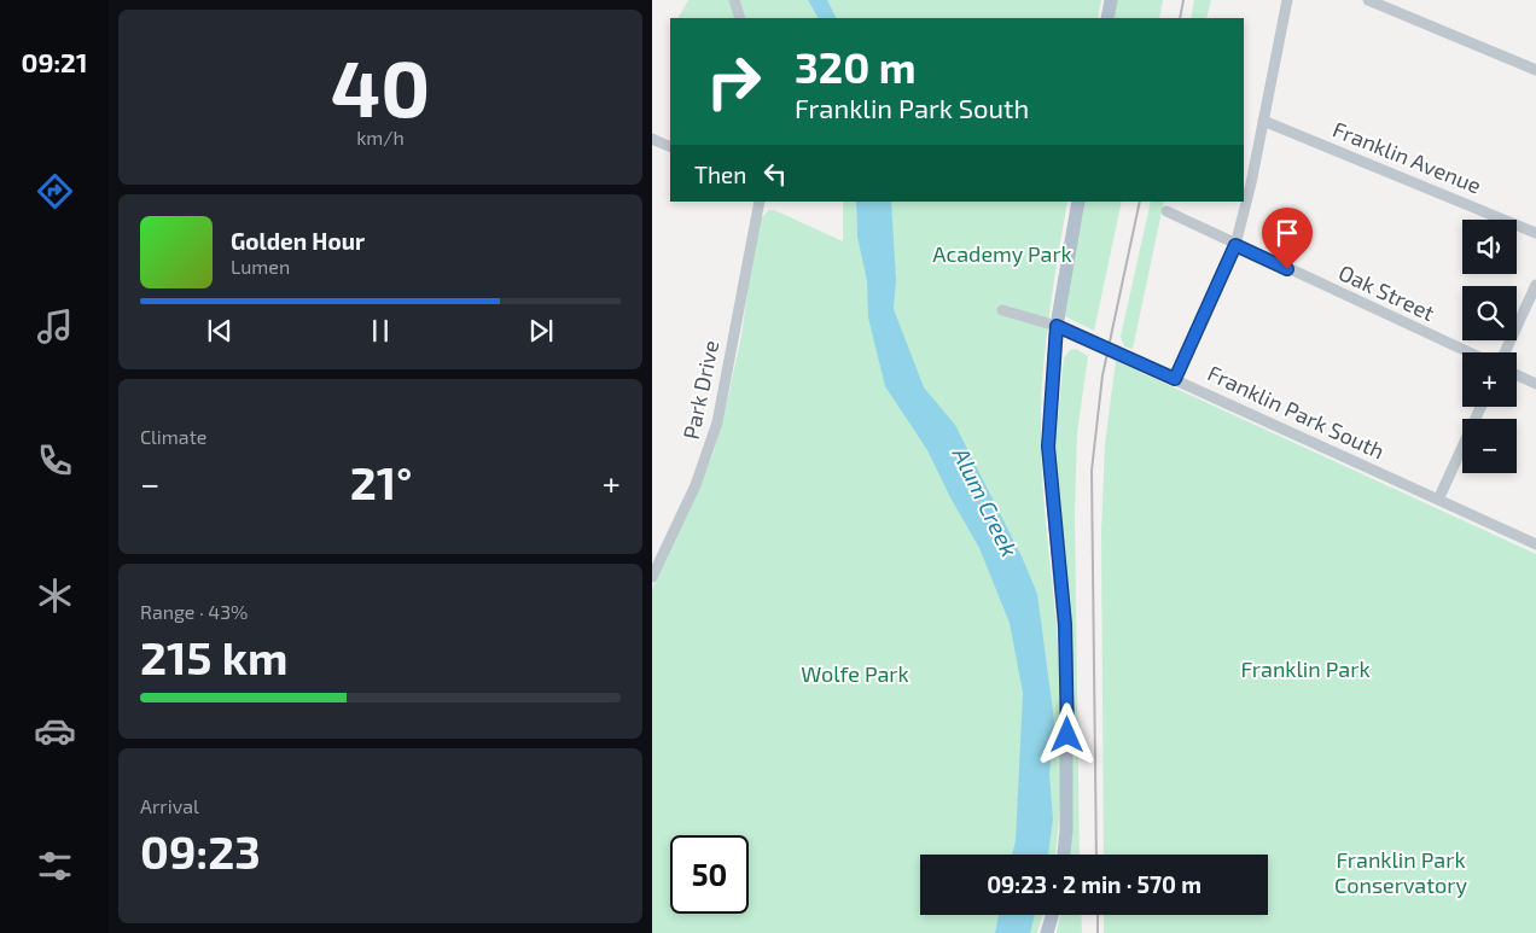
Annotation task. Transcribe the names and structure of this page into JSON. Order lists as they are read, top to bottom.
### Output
{
  "streets": {
    "street": [
      "Franklin Avenue",
      "Oak Street",
      "Park Drive",
      "Franklin Park South"
    ]
  },
  "water": ["Alum Creek"],
  "parks": [
    "Academy Park",
    "Franklin Park",
    "Wolfe Park",
    "Franklin Park Conservatory"
  ],
  "page": {
    "tabs": "09:21",
    "tile": [
      ["40", "km/h"],
      "Climate",
      ["Range · 43%", "215 km"],
      ["Arrival", "09:23"]
    ],
    "turn": ["320 m", "Franklin Park South"],
    "then": "Then",
    "song": ["Golden Hour", "Lumen"],
    "map_buttons": ["+", "−"],
    "heat": ["−", "21°", "+"],
    "limit": "50",
    "trip": "09:23 · 2 min · 570 m"
  }
}
